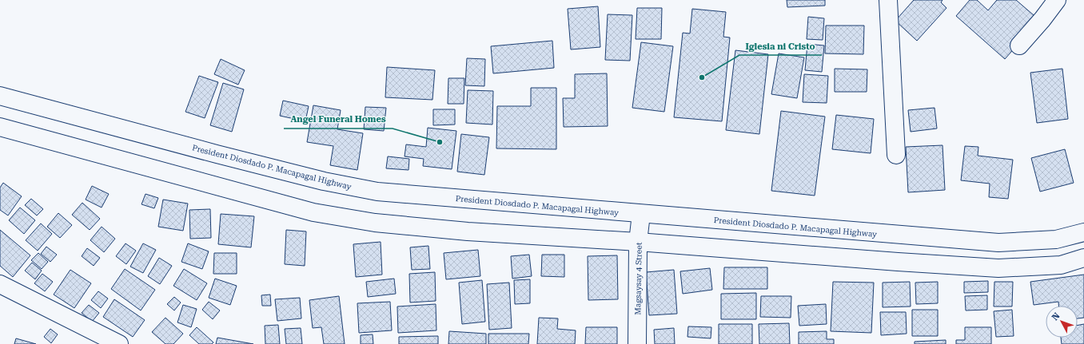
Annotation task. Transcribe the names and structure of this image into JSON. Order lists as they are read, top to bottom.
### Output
{
  "streets": {
    "main road": ["President Diosdado P. Macapagal Highway", "Magsaysay 4 Street"]
  },
  "crossings": [
    ["President Diosdado P. Macapagal Highway", "Magsaysay 4 Street"]
  ],
  "places": ["Iglesia ni Cristo", "Angel Funeral Homes"],
  "north": "top left"
}
